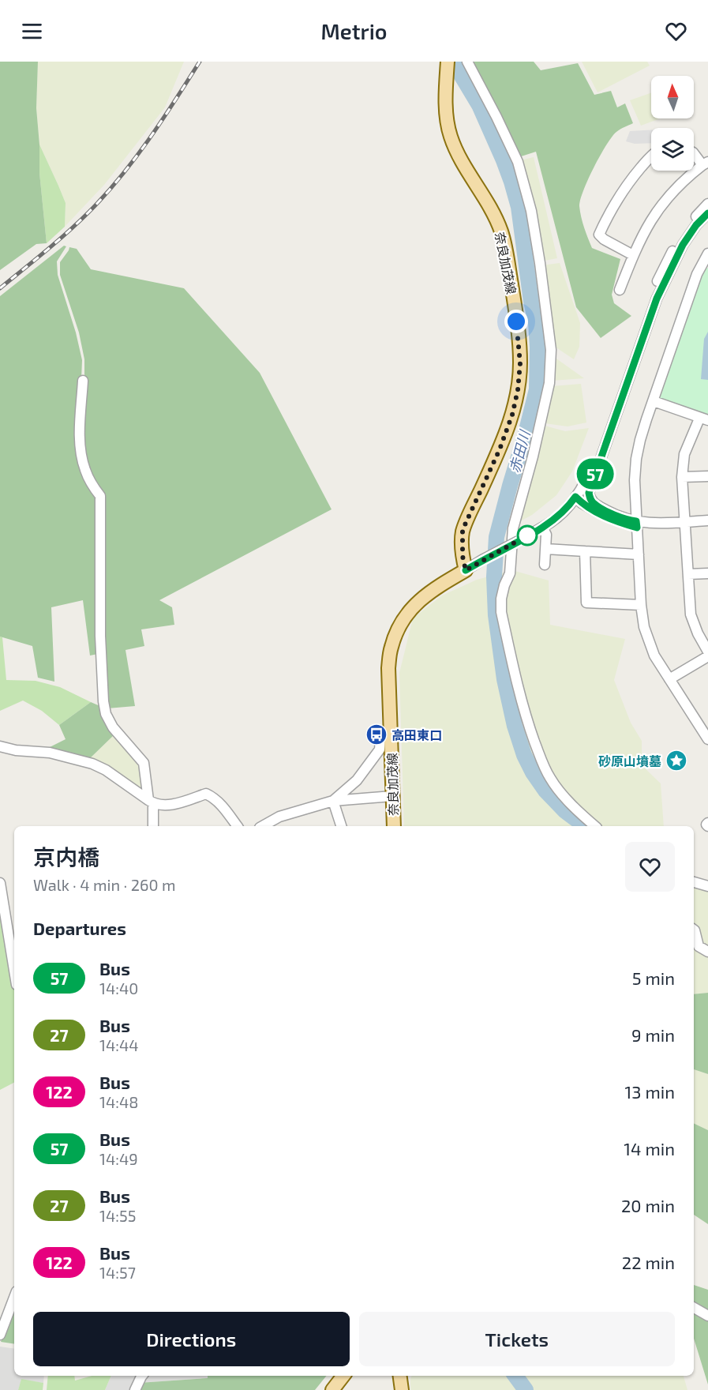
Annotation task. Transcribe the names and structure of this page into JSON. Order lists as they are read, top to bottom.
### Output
{
  "streets": {
    "main road": ["奈良加茂線"]
  },
  "water": ["赤田川"],
  "places": {
    "bus stop": ["高田東口"],
    "place": ["砂原山墳墓"]
  },
  "lines": ["bus line 57"],
  "north": "top",
  "page": {
    "header": "Metrio",
    "on_map": "57",
    "heading": [
      ["京内橋", "Walk · 4 min · 260 m"],
      "Departures"
    ],
    "list": [
      {
        "mark": "57",
        "name": "Bus",
        "note": "14:40",
        "value": "5 min"
      },
      {
        "mark": "27",
        "name": "Bus",
        "note": "14:44",
        "value": "9 min"
      },
      {
        "mark": "122",
        "name": "Bus",
        "note": "14:48",
        "value": "13 min"
      },
      {
        "mark": "57",
        "name": "Bus",
        "note": "14:49",
        "value": "14 min"
      },
      {
        "mark": "27",
        "name": "Bus",
        "note": "14:55",
        "value": "20 min"
      },
      {
        "mark": "122",
        "name": "Bus",
        "note": "14:57",
        "value": "22 min"
      }
    ],
    "buttons": ["Directions", "Tickets"]
  }
}
